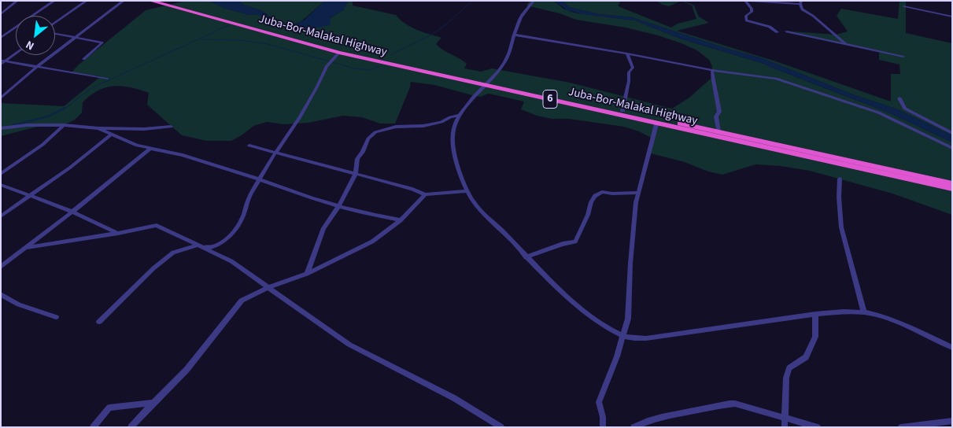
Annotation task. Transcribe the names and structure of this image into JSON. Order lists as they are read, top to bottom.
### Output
{
  "streets": {
    "highway": ["Juba-Bor-Malakal Highway", "6"]
  },
  "north": "bottom left"
}
